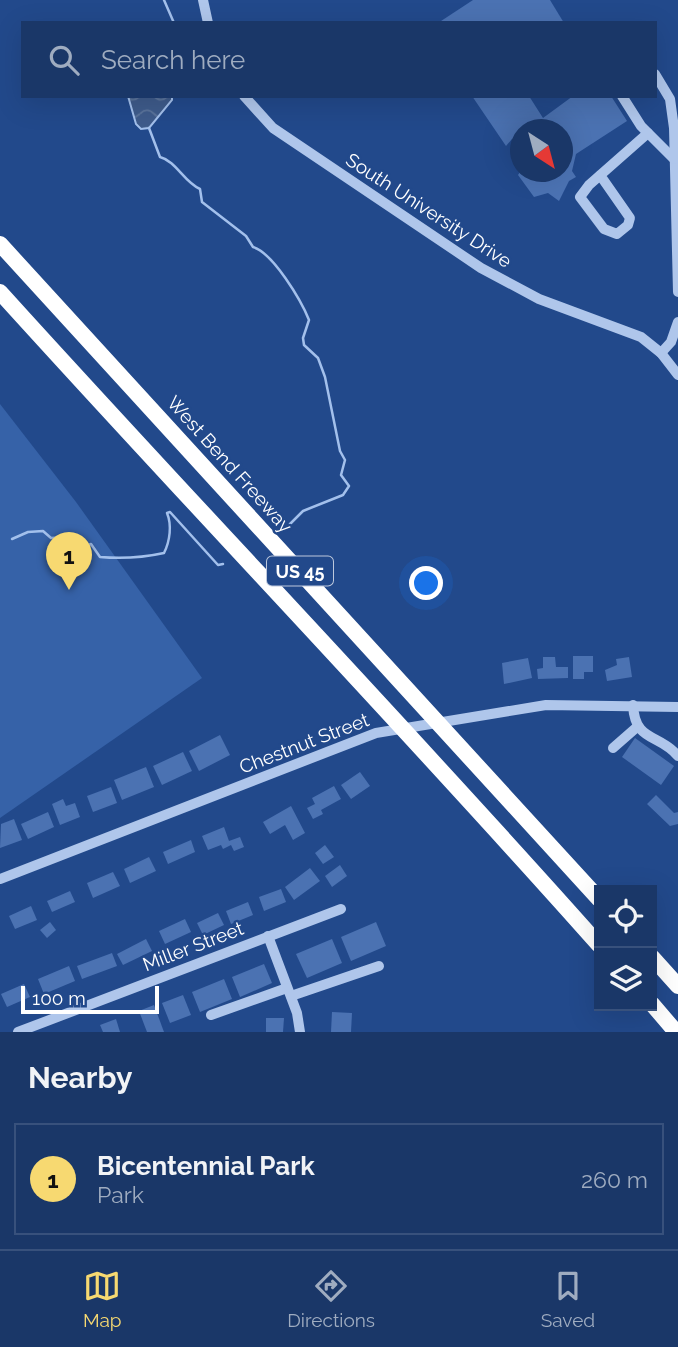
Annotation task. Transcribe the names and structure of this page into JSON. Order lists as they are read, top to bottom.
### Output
{
  "streets": {
    "highway": ["West Bend Freeway", "US 45"],
    "street": ["South University Drive", "Chestnut Street", "Miller Street"]
  },
  "scale_bar": "100 m",
  "north": "bottom right",
  "page": {
    "search": "Search here",
    "pins": "1",
    "scale": "100 m",
    "heading": "Nearby",
    "list": [
      {
        "mark": "1",
        "name": "Bicentennial Park",
        "note": "Park",
        "value": "260 m"
      }
    ],
    "nav": ["Map", "Directions", "Saved"]
  }
}
